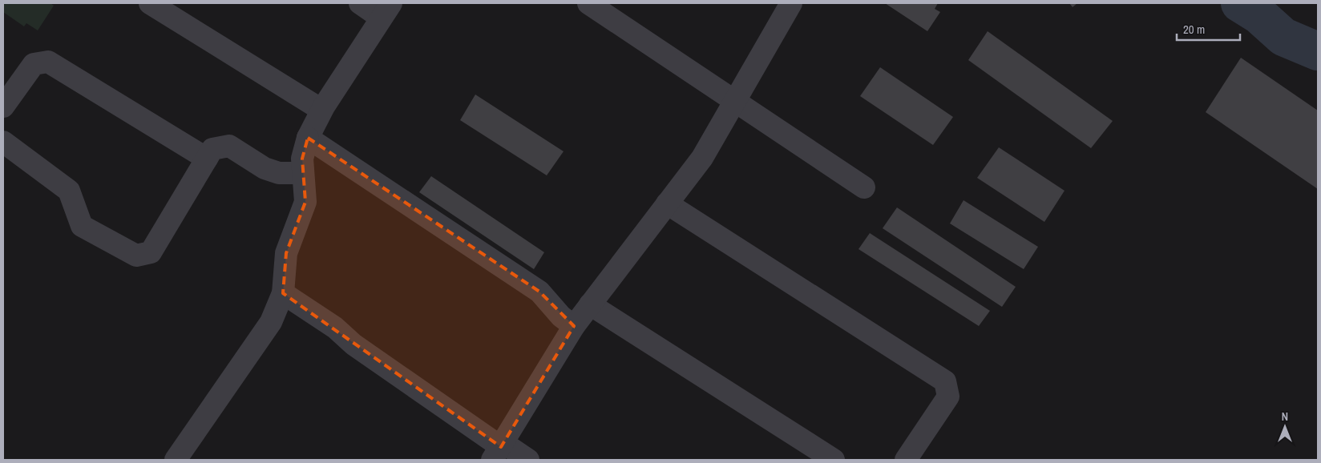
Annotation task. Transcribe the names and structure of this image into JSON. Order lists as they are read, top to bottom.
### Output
{
  "scale_bar": "20 m",
  "north": "top"
}
